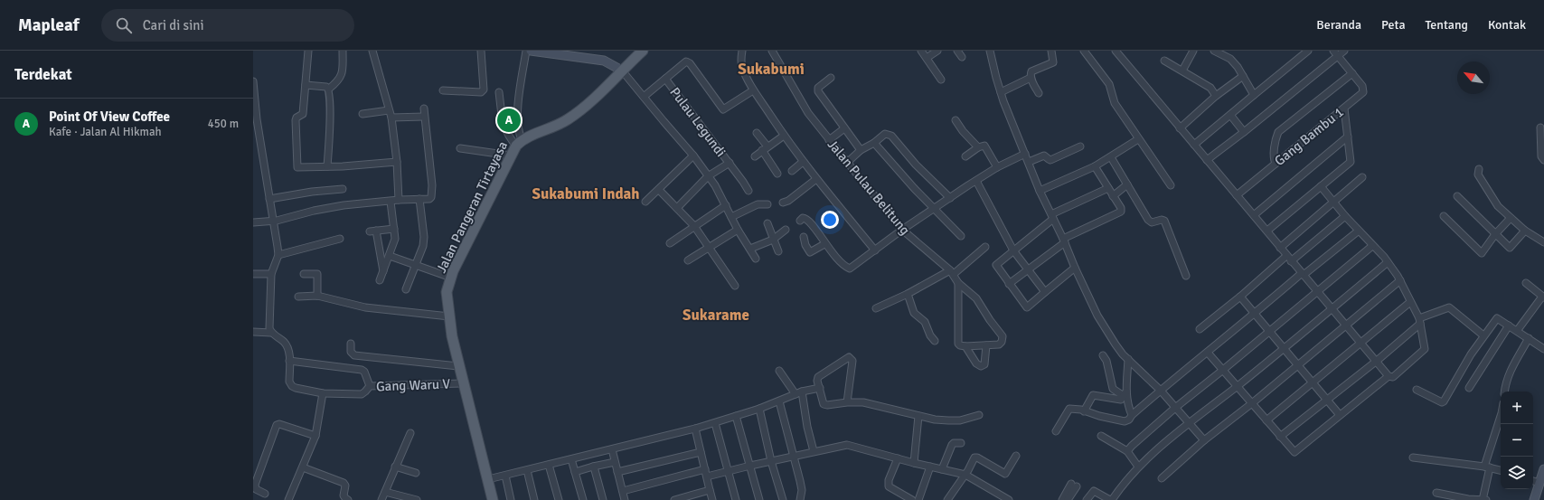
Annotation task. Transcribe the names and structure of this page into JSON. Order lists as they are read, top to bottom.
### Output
{
  "streets": {
    "main road": ["Jalan Pangeran Tirtayasa"],
    "street": [
      "Pulau Legundi",
      "Gang Bambu 1",
      "Jalan Pulau Belitung",
      "Gang Waru V"
    ]
  },
  "crossings": [
    ["Jalan Pangeran Tirtayasa", "Gang Waru V"]
  ],
  "districts": ["Sukabumi", "Sukabumi Indah", "Sukarame"],
  "north": "top left",
  "page": {
    "header": "Mapleaf",
    "search": "Cari di sini",
    "nav": [
      "Beranda",
      "Peta",
      "Tentang",
      "Kontak"
    ],
    "heading": "Terdekat",
    "list": [
      {
        "mark": "A",
        "name": "Point Of View Coffee",
        "note": "Kafe · Jalan Al Hikmah",
        "value": "450 m"
      }
    ],
    "pins": "A",
    "map_buttons": ["+", "−"]
  }
}
